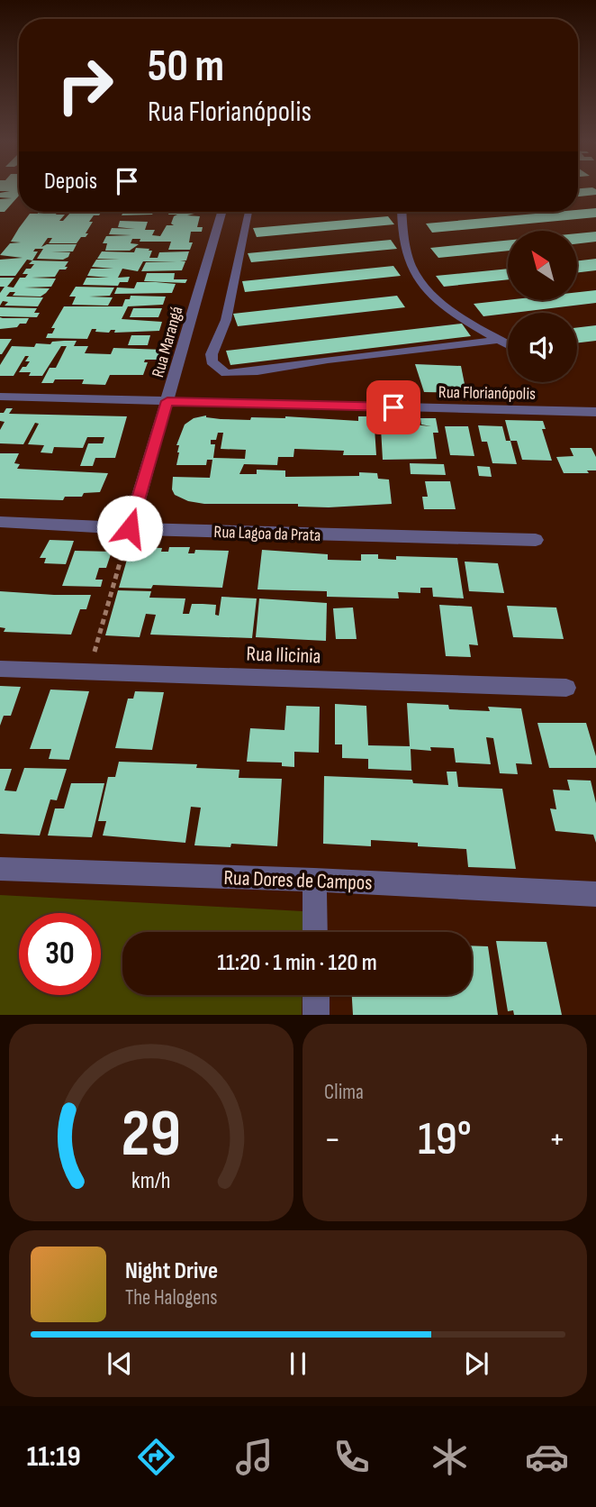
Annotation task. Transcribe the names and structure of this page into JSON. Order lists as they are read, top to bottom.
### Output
{
  "streets": {
    "street": [
      "Rua Marangá",
      "Rua Florianópolis",
      "Rua Lagoa da Prata",
      "Rua Ilicinia",
      "Rua Dores de Campos"
    ]
  },
  "crossings": [
    ["Rua Marangá", "Rua Florianópolis"],
    ["Rua Marangá", "Rua Lagoa da Prata"]
  ],
  "north": "top left",
  "page": {
    "turn": ["50 m", "Rua Florianópolis"],
    "then": "Depois",
    "limit": "30",
    "trip": "11:20 · 1 min · 120 m",
    "tile": "Clima",
    "heat": ["−", "19°", "+"],
    "song": ["Night Drive", "The Halogens"],
    "tabs": "11:19",
    "gauge": ["29", "km/h"]
  }
}
